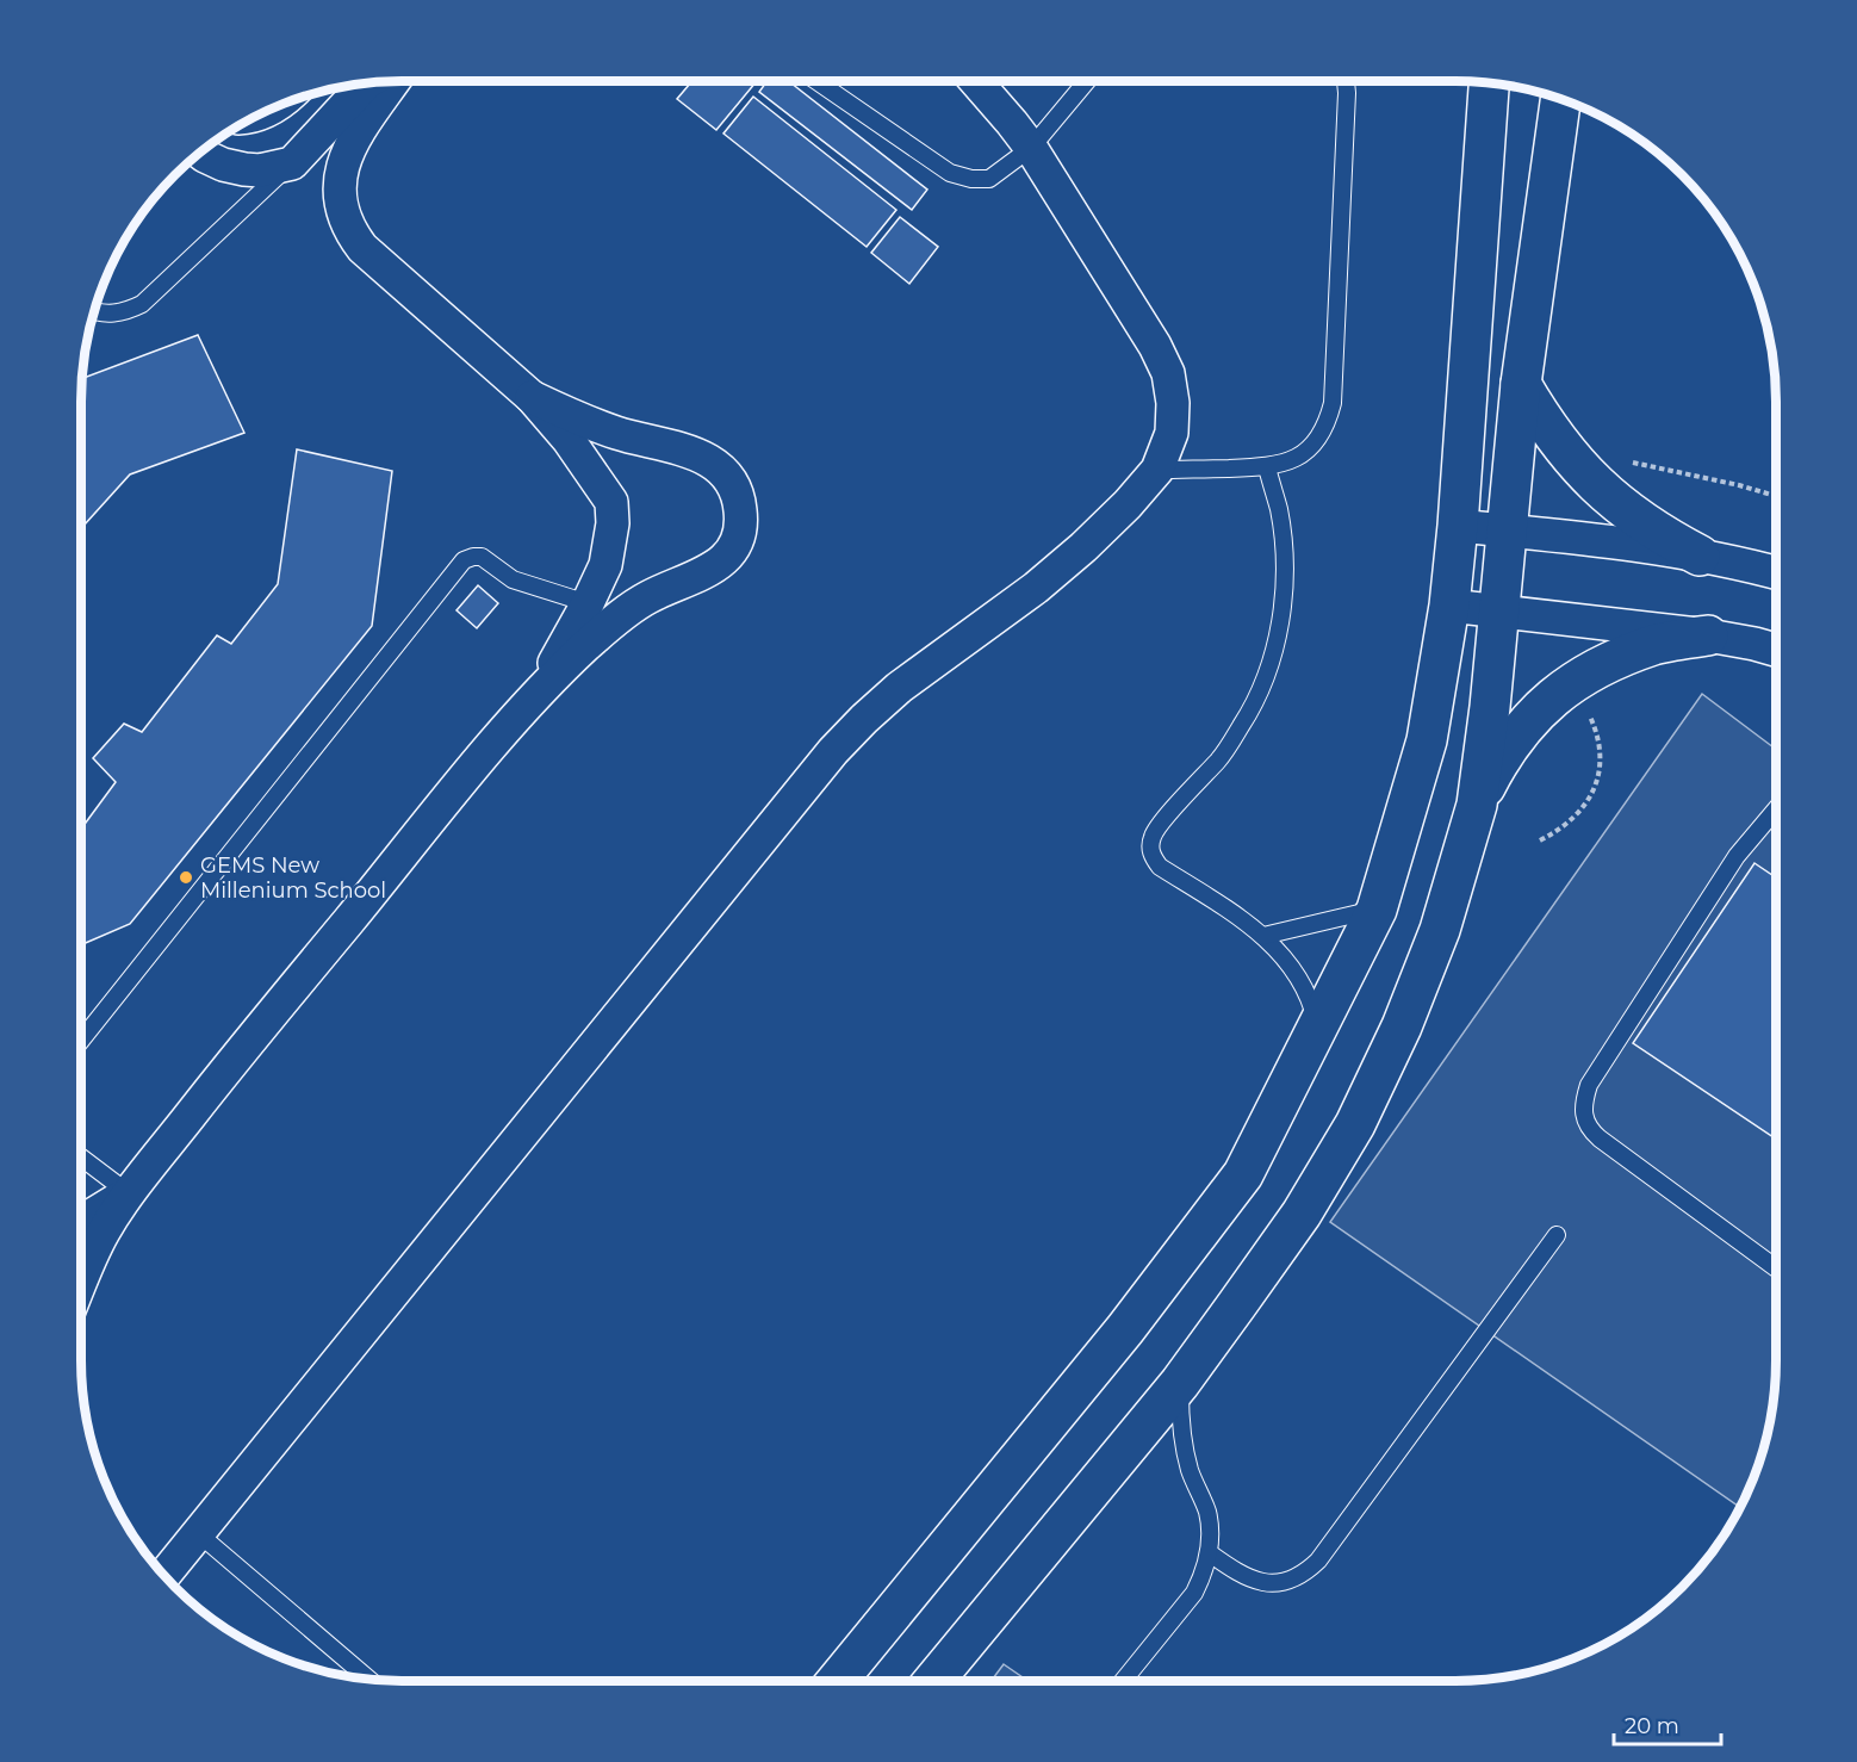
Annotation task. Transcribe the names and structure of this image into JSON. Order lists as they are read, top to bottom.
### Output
{
  "places": ["GEMS New Millenium School"],
  "scale_bar": "20 m"
}
